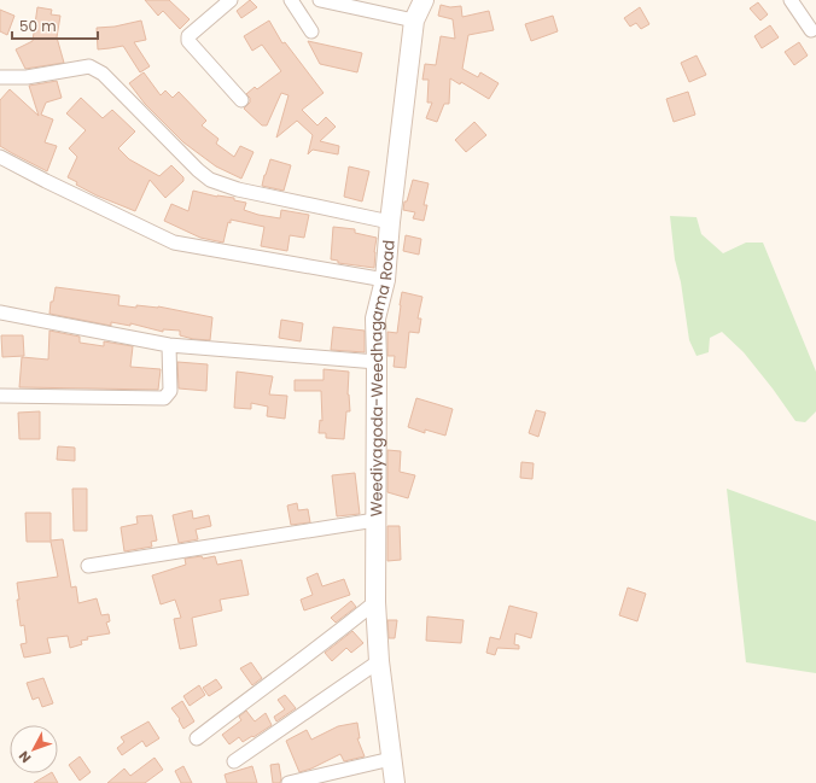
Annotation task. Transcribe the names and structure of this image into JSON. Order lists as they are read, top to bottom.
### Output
{
  "streets": {
    "street": ["Weediyagoda-Weedhagama Road"]
  },
  "scale_bar": "50 m",
  "north": "bottom left"
}
